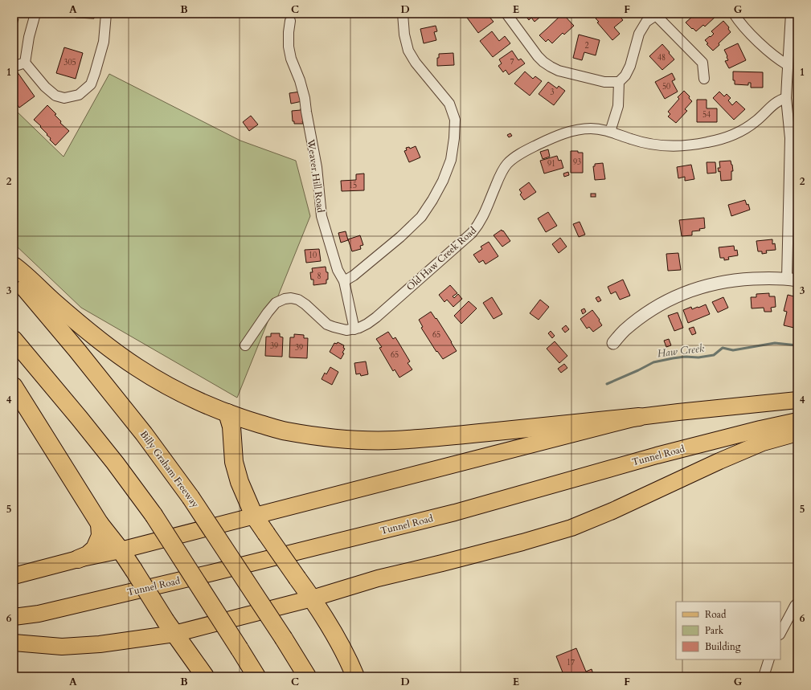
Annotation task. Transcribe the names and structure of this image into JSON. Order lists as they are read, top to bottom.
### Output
{
  "streets": {
    "highway": ["Billy Graham Freeway"],
    "main road": ["Tunnel Road"],
    "street": ["Weaver Hill Road", "Old Haw Creek Road"]
  },
  "crossings": [
    ["Weaver Hill Road", "Old Haw Creek Road"]
  ],
  "water": ["Haw Creek"],
  "house_numbers": [
    "2",
    "48",
    "7",
    "305",
    "50",
    "3",
    "54",
    "93",
    "91",
    "15",
    "10",
    "8",
    "65",
    "39",
    "39",
    "65",
    "17"
  ],
  "legend": ["Road", "Park", "Building"],
  "grid": {
    "columns": [
      "A",
      "B",
      "C",
      "D",
      "E",
      "F",
      "G"
    ],
    "rows": [
      "1",
      "2",
      "3",
      "4",
      "5",
      "6"
    ]
  }
}
